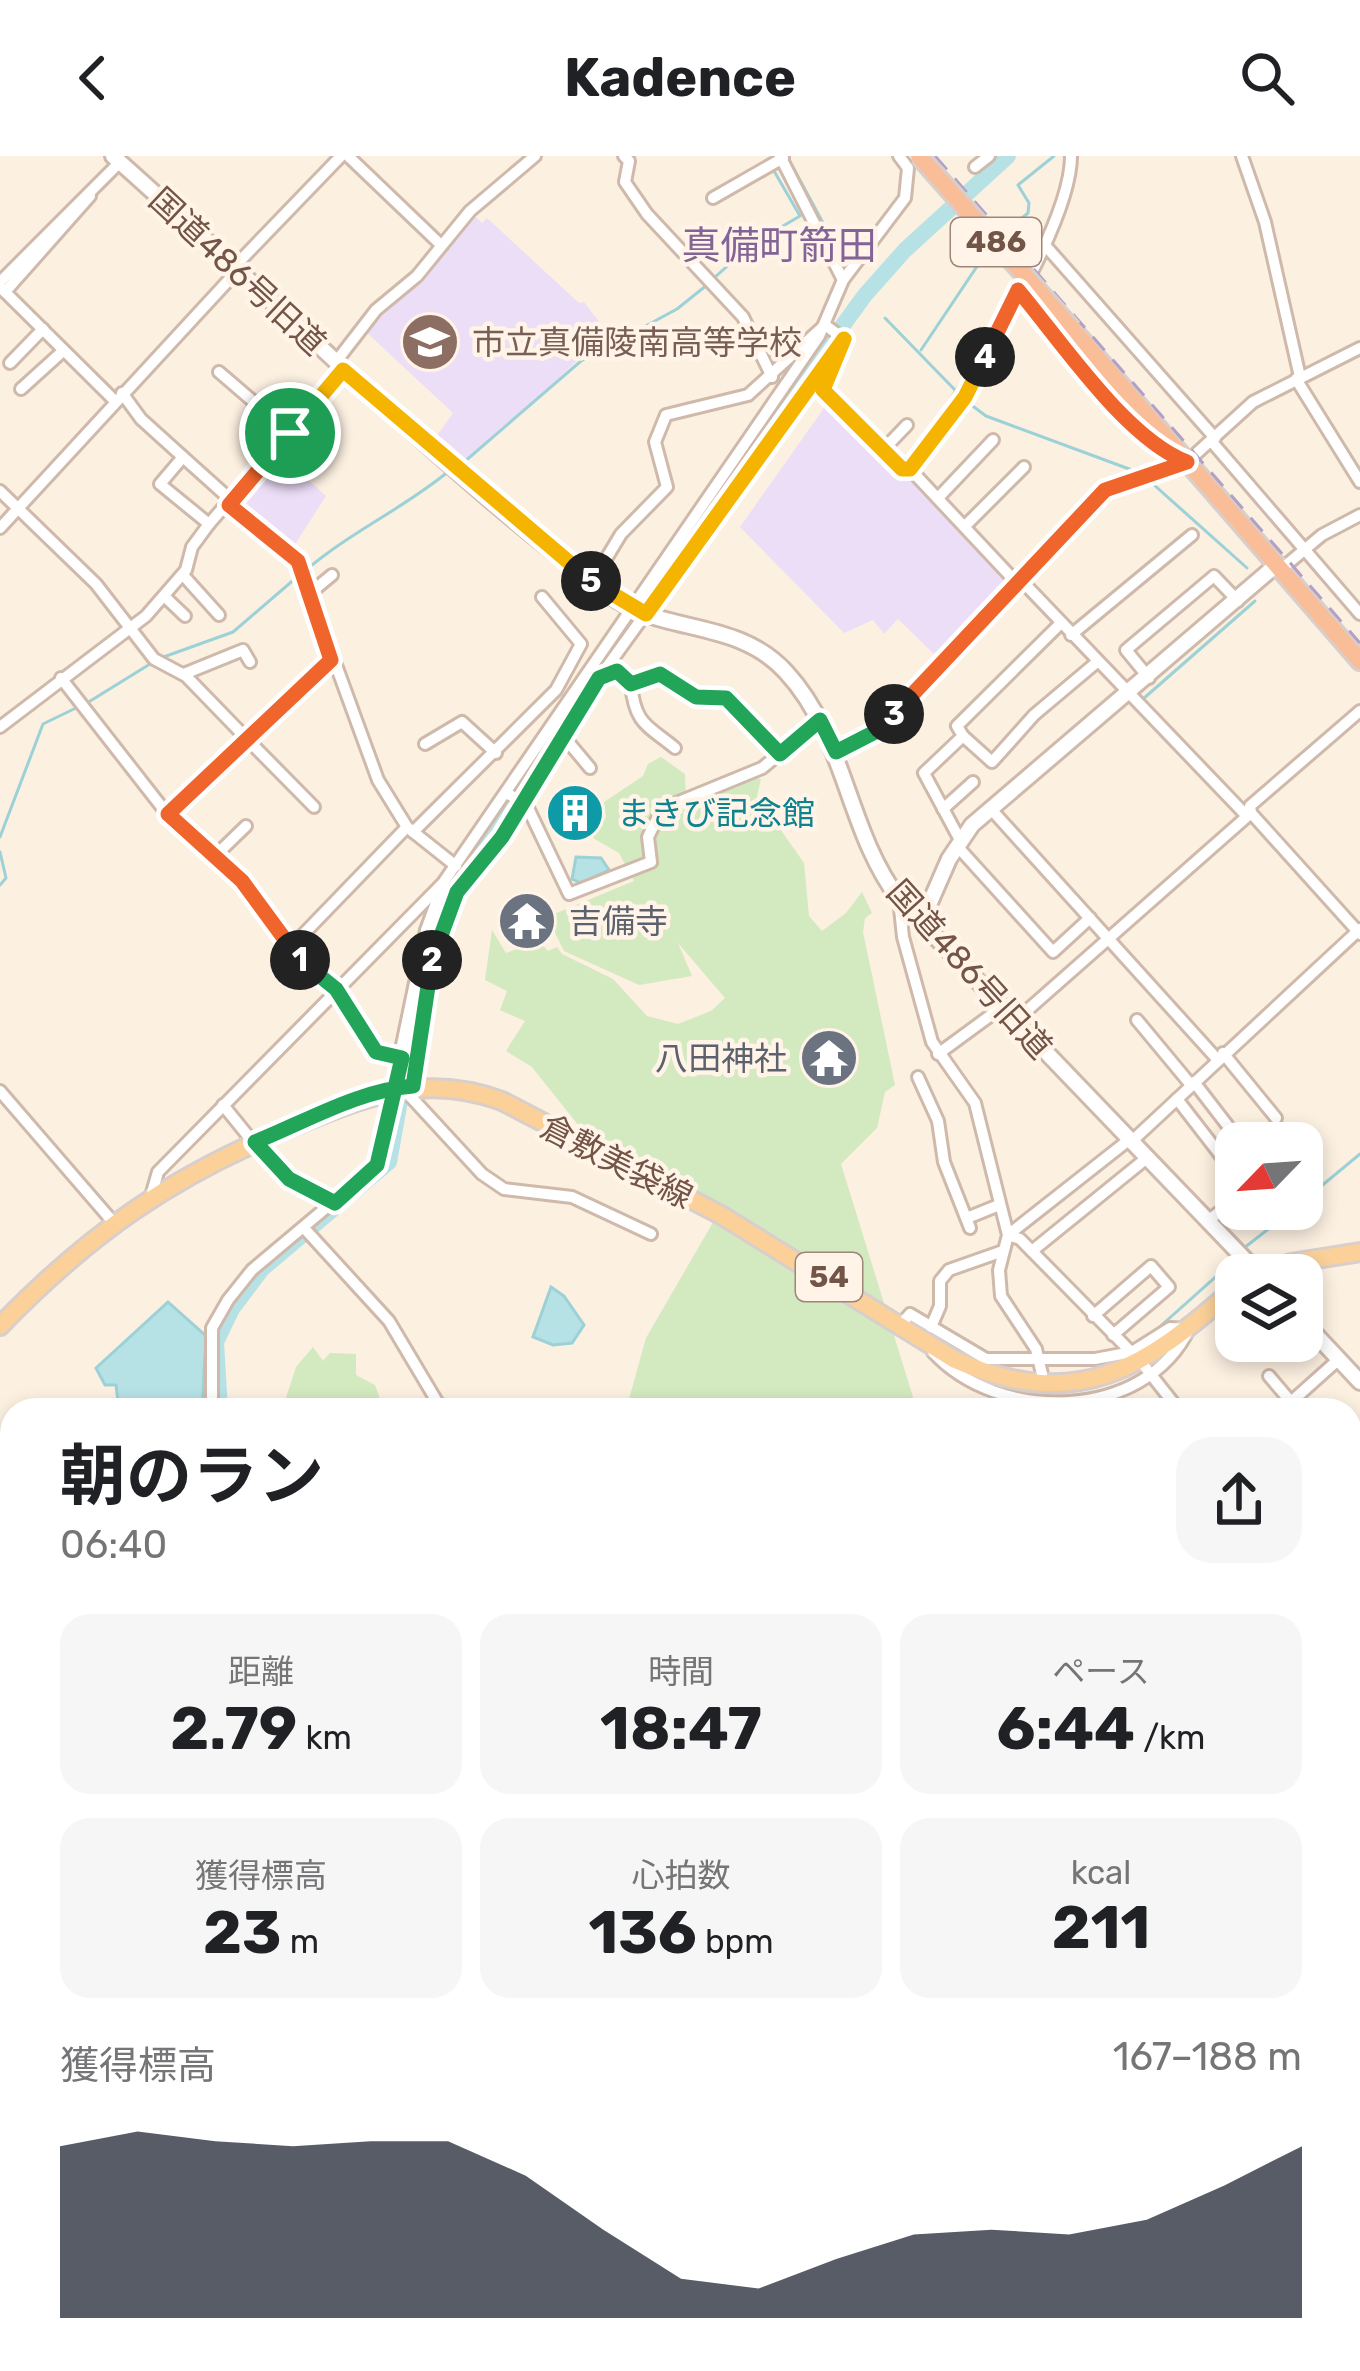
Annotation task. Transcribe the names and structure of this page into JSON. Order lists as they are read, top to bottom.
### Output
{
  "streets": {
    "highway": ["486"],
    "main road": ["倉敷美袋線", "54"],
    "street": ["国道486号旧道"]
  },
  "districts": ["真備町箭田"],
  "places": {
    "school or university": ["市立真備陵南高等学校"],
    "building": ["まきび記念館"],
    "temple": ["吉備寺", "八田神社"]
  },
  "north": "bottom left",
  "page": {
    "header": "Kadence",
    "pins": [
      "4",
      "5",
      "3",
      "1",
      "2"
    ],
    "heading": ["朝のラン", "06:40"],
    "stats": [
      ["距離", "2.79 km"],
      ["時間", "18:47"],
      ["ペース", "6:44 /km"],
      ["獲得標高", "23 m"],
      ["心拍数", "136 bpm"],
      ["kcal", "211"]
    ],
    "chart": ["獲得標高", "167–188 m"]
  }
}
